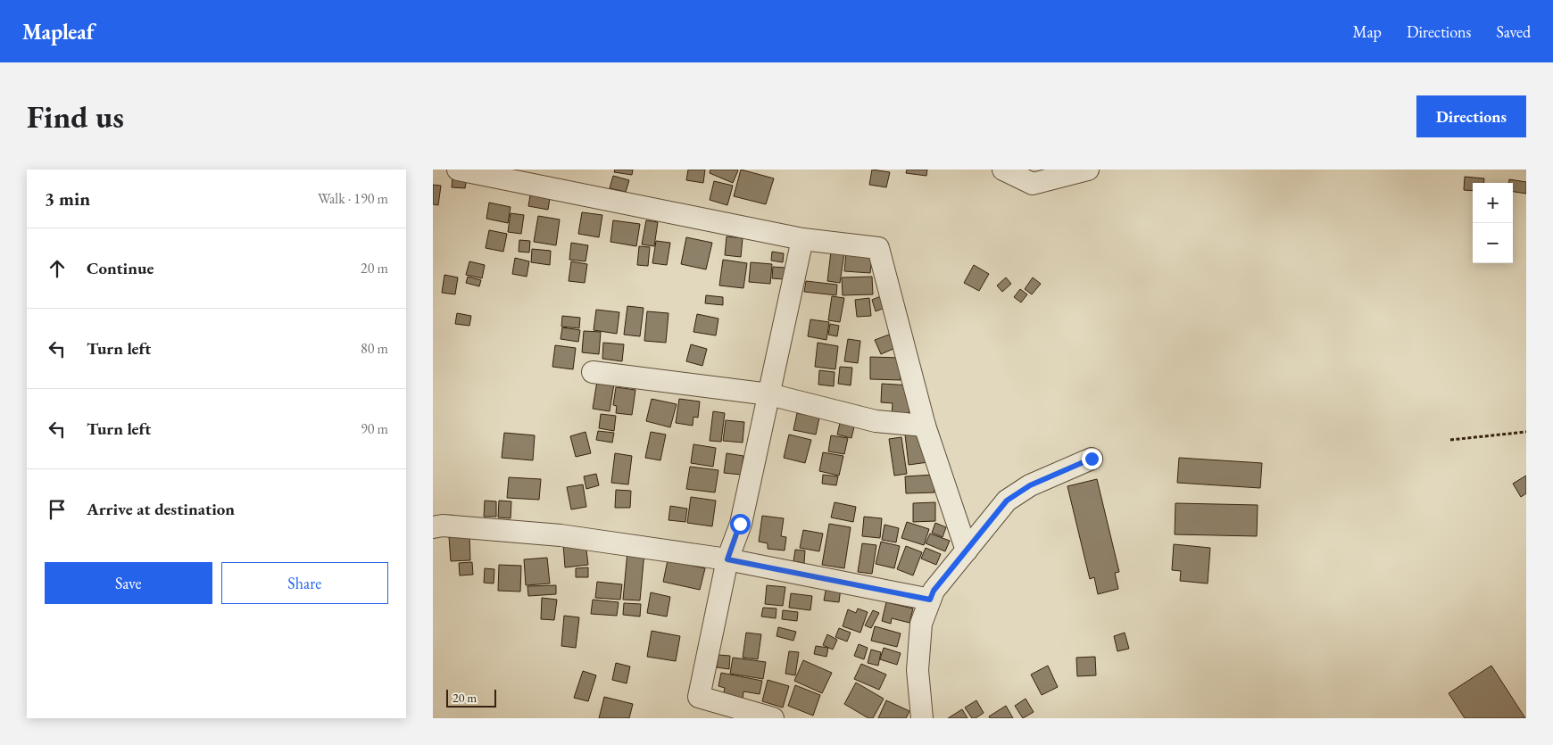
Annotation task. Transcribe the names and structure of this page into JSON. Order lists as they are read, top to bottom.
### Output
{
  "scale_bar": "20 m",
  "page": {
    "header": "Mapleaf",
    "nav": ["Map", "Directions", "Saved"],
    "buttons": [
      "Directions",
      ["Save", "Share"]
    ],
    "title": "Find us",
    "heading": ["3 min", "Walk · 190 m"],
    "map_buttons": ["+", "−"],
    "list": [
      ["Continue", "20 m"],
      ["Turn left", "80 m"],
      ["Turn left", "90 m"],
      "Arrive at destination"
    ],
    "scale": "20 m"
  }
}
